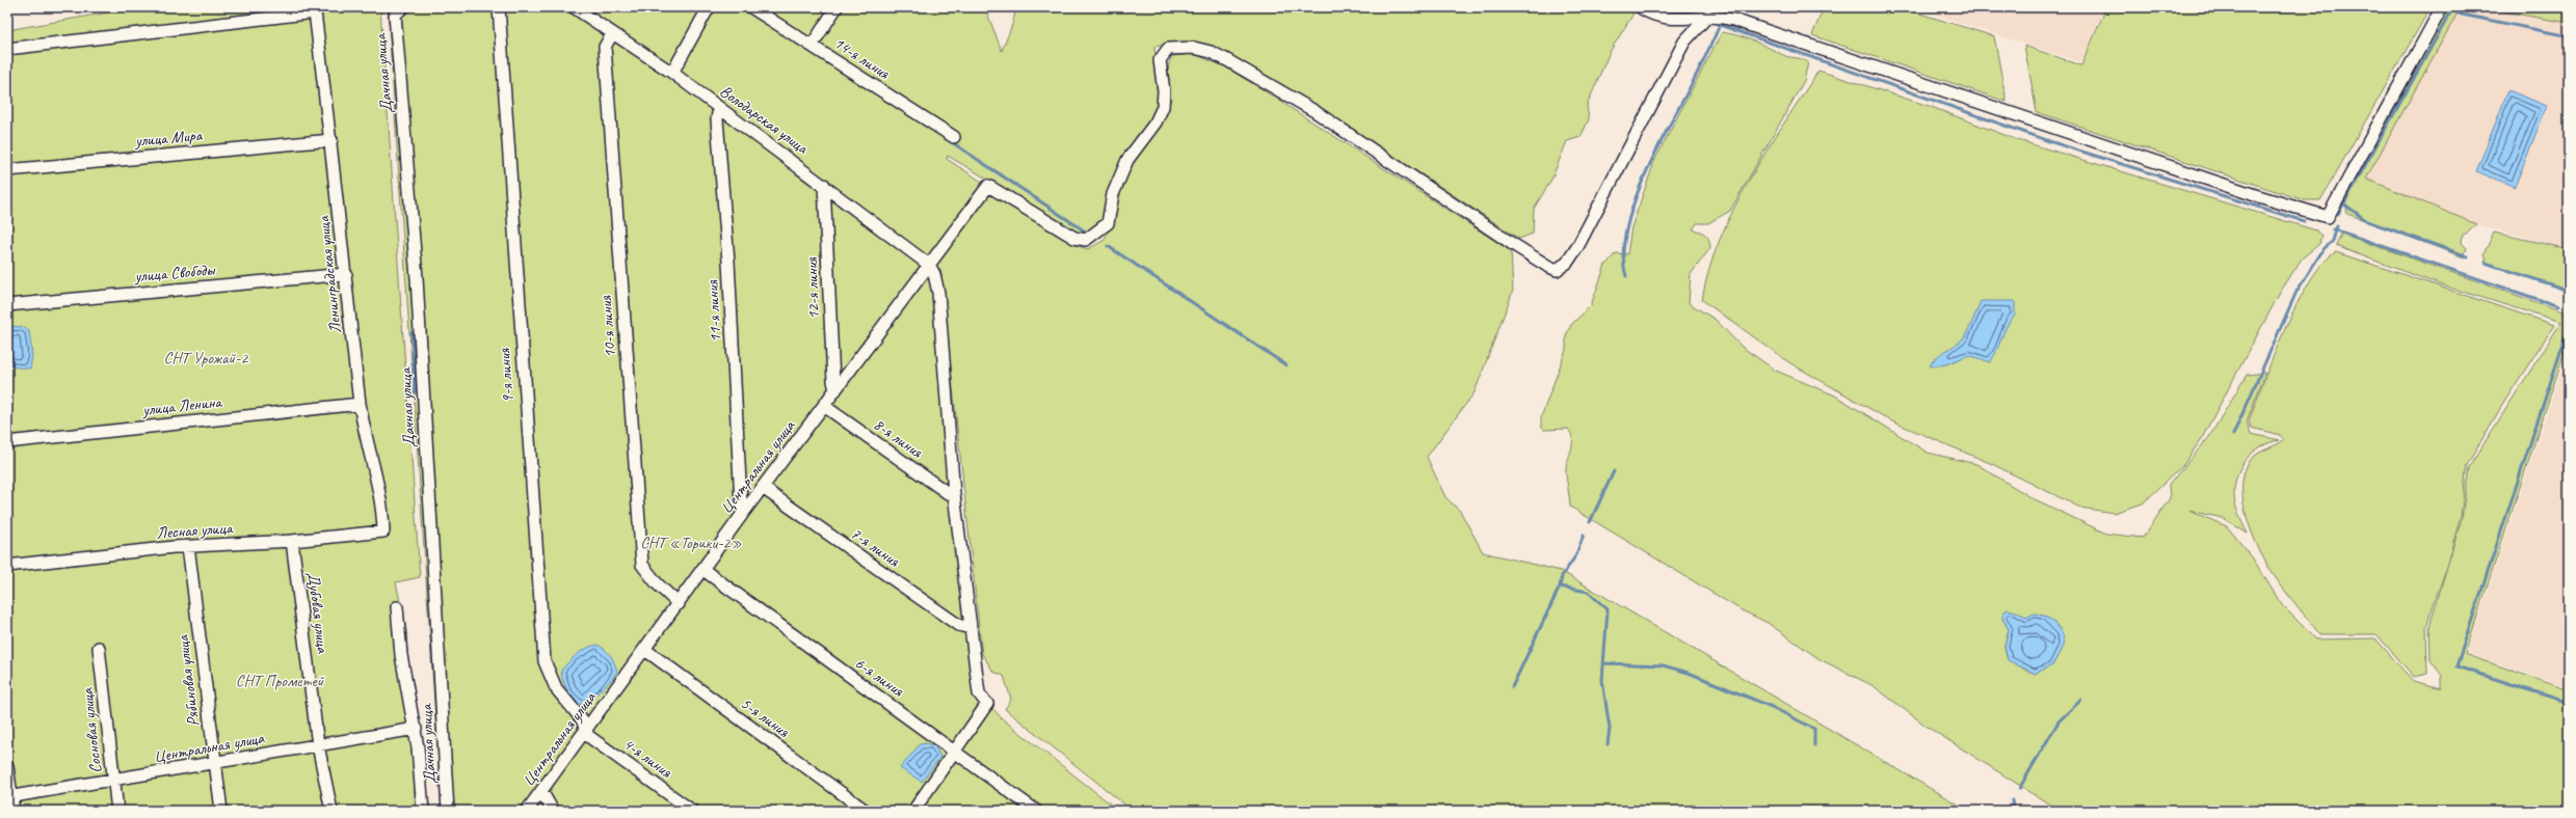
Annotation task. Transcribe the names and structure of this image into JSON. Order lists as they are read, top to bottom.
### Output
{
  "streets": {
    "street": [
      "14-я линия",
      "Дачная улица",
      "Володарская улица",
      "улица Мира",
      "улица Свободы",
      "Ленинградская улица",
      "12-я линия",
      "11-я линия",
      "10-я линия",
      "9-я линия",
      "улица Ленина",
      "8-я линия",
      "Центральная улица",
      "Лесная улица",
      "7-я линия",
      "Дубовая улица",
      "6-я линия",
      "Рябиновая улица",
      "5-я линия",
      "Сосновая улица",
      "4-я линия"
    ]
  },
  "crossings": [
    ["Володарская улица", "12-я линия"],
    ["Володарская улица", "11-я линия"],
    ["Володарская улица", "10-я линия"],
    ["Володарская улица", "Центральная улица"],
    ["улица Мира", "Ленинградская улица"],
    ["улица Свободы", "Ленинградская улица"],
    ["Ленинградская улица", "улица Ленина"],
    ["Ленинградская улица", "Лесная улица"],
    ["12-я линия", "Центральная улица"],
    ["11-я линия", "Центральная улица"],
    ["10-я линия", "Центральная улица"],
    ["9-я линия", "Центральная улица"],
    ["9-я линия", "4-я линия"],
    ["8-я линия", "Центральная улица"],
    ["Центральная улица", "7-я линия"],
    ["Центральная улица", "Дубовая улица"],
    ["Центральная улица", "6-я линия"],
    ["Центральная улица", "Рябиновая улица"],
    ["Центральная улица", "5-я линия"],
    ["Центральная улица", "Сосновая улица"],
    ["Центральная улица", "4-я линия"],
    ["Лесная улица", "Дубовая улица"],
    ["Лесная улица", "Рябиновая улица"]
  ],
  "parks": ["СНТ Урожай-2", "СНТ «Торики-2»", "СНТ Прометей"]
}
